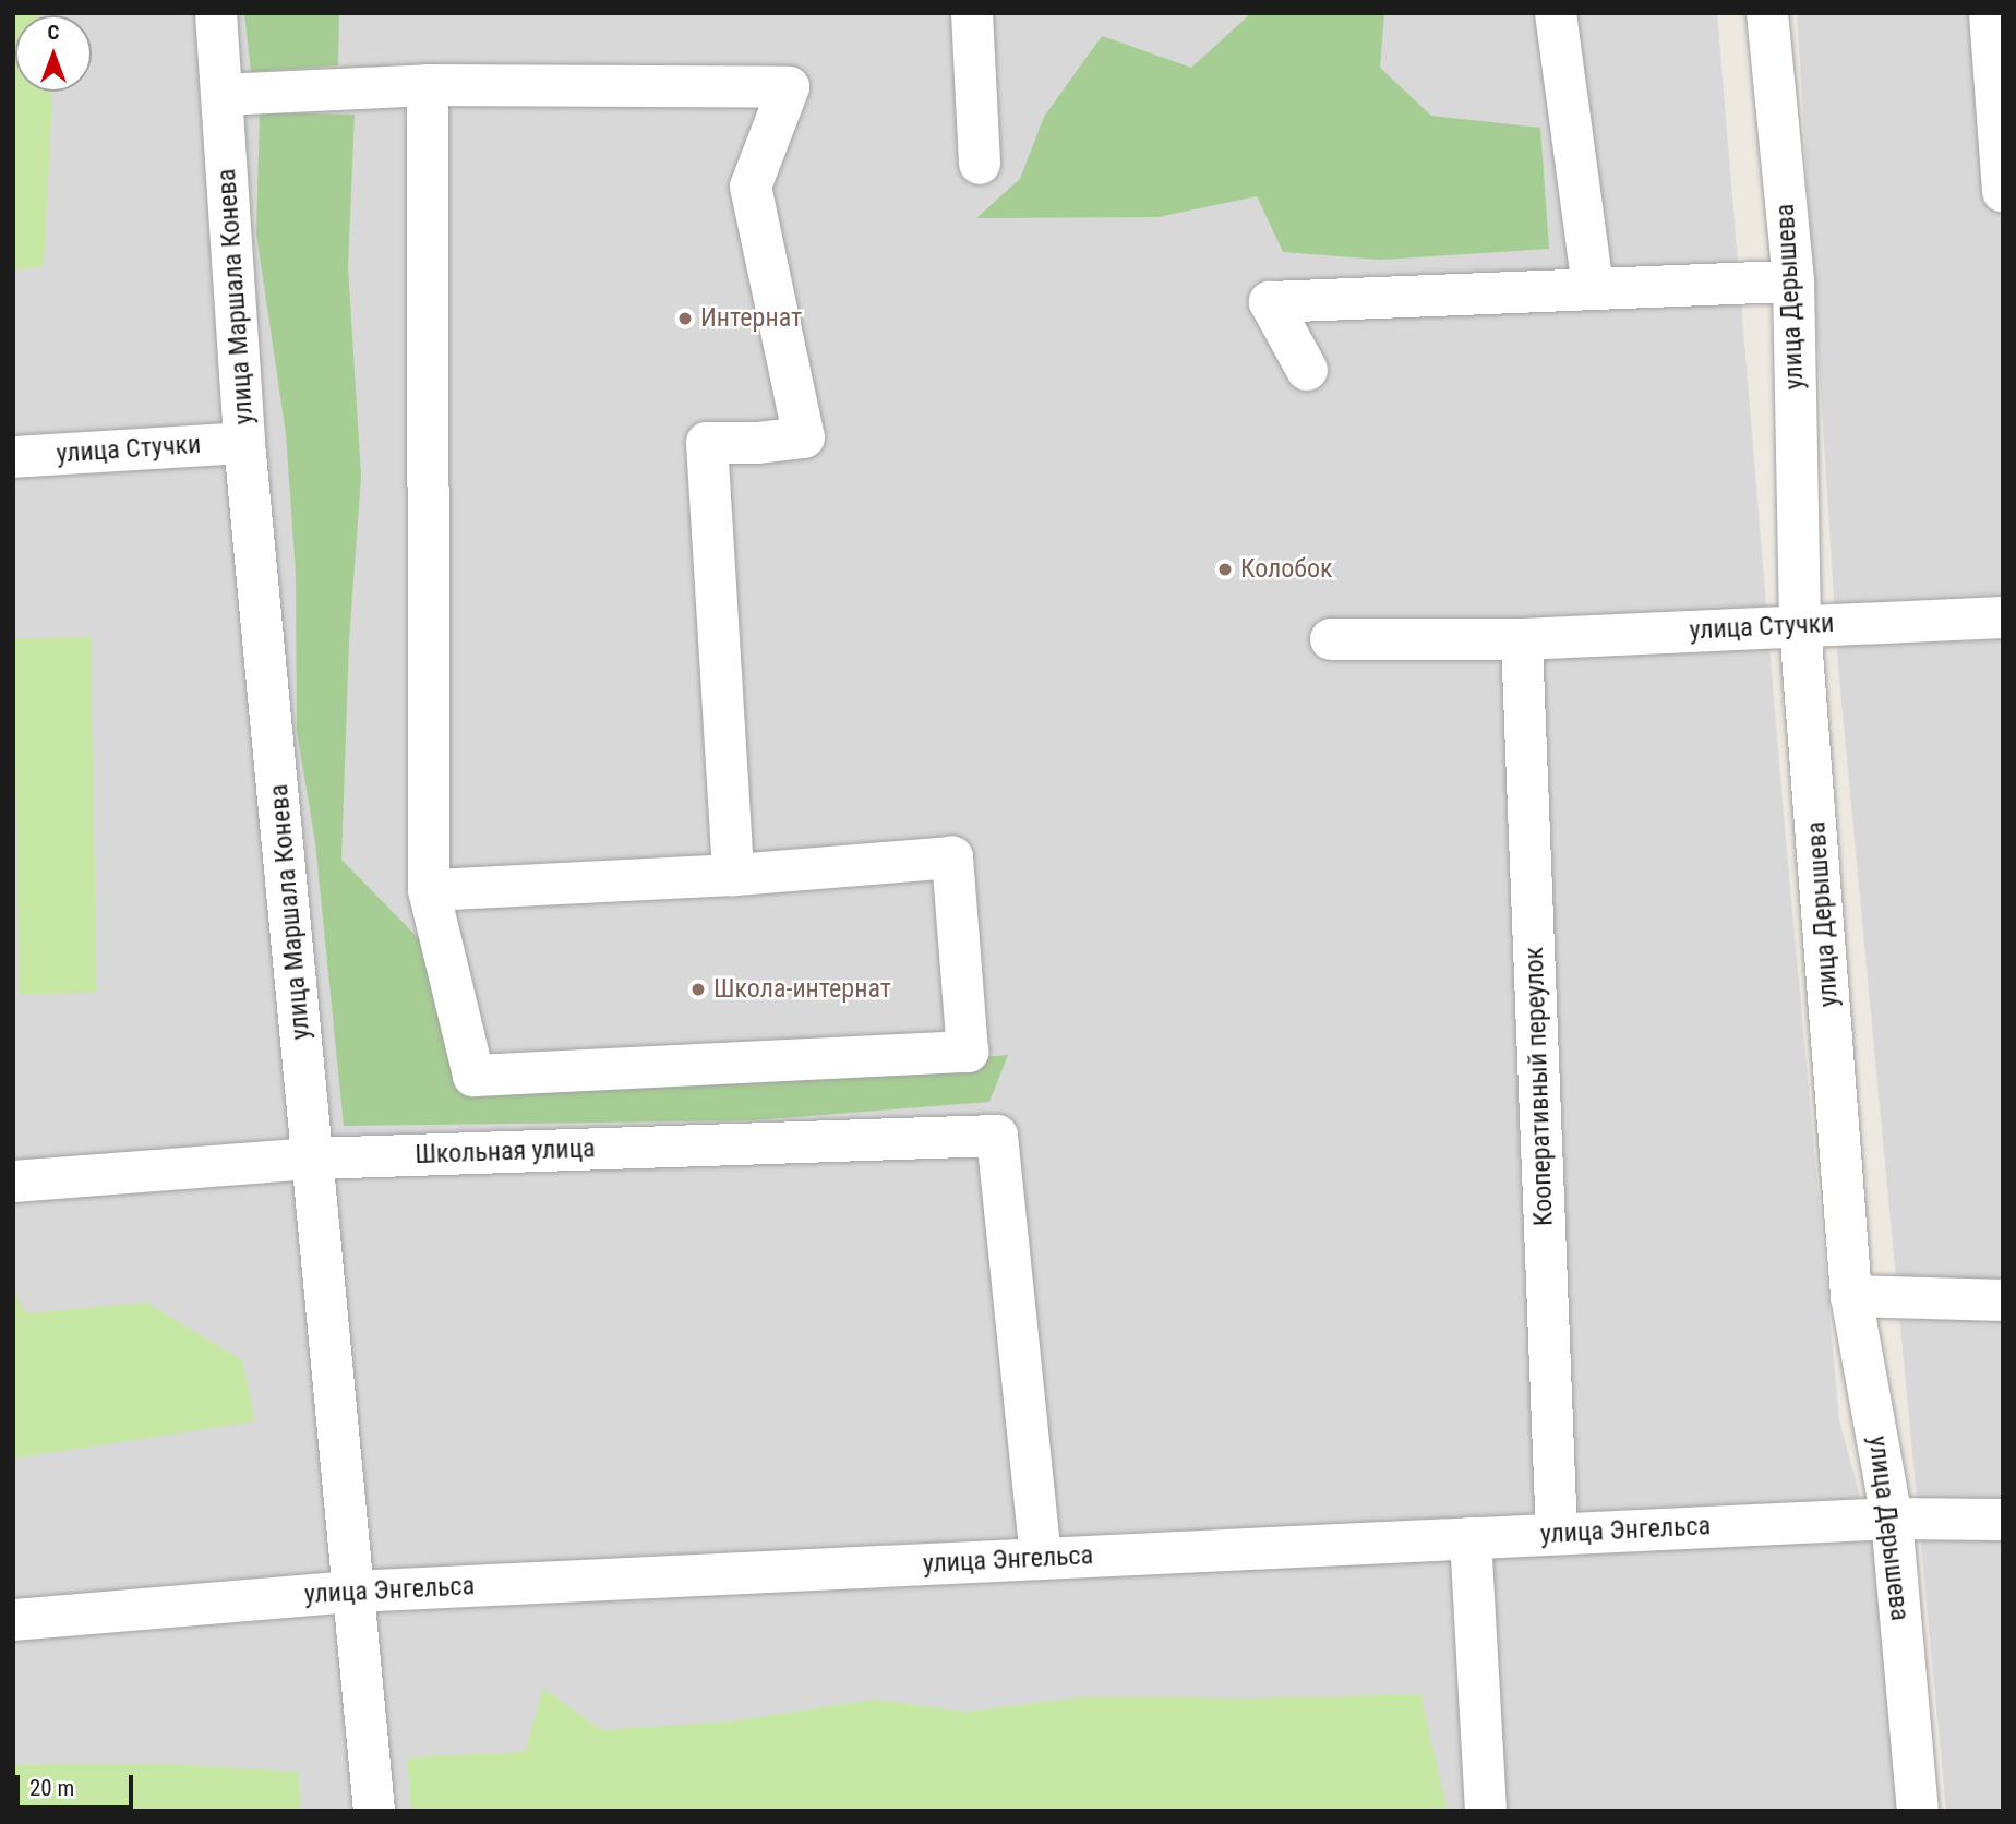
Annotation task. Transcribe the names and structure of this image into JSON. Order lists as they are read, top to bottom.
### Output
{
  "streets": {
    "street": [
      "улица Маршала Конева",
      "улица Дерышева",
      "улица Стучки",
      "Кооперативный переулок",
      "Школьная улица",
      "улица Энгельса"
    ]
  },
  "crossings": [
    ["улица Маршала Конева", "улица Стучки"],
    ["улица Маршала Конева", "Школьная улица"],
    ["улица Маршала Конева", "улица Энгельса"],
    ["улица Дерышева", "улица Стучки"],
    ["улица Дерышева", "улица Энгельса"],
    ["улица Стучки", "Кооперативный переулок"],
    ["Кооперативный переулок", "улица Энгельса"],
    ["Школьная улица", "улица Энгельса"]
  ],
  "places": ["Интернат", "Колобок", "Школа-интернат"],
  "scale_bar": "20 m",
  "north": "top"
}
